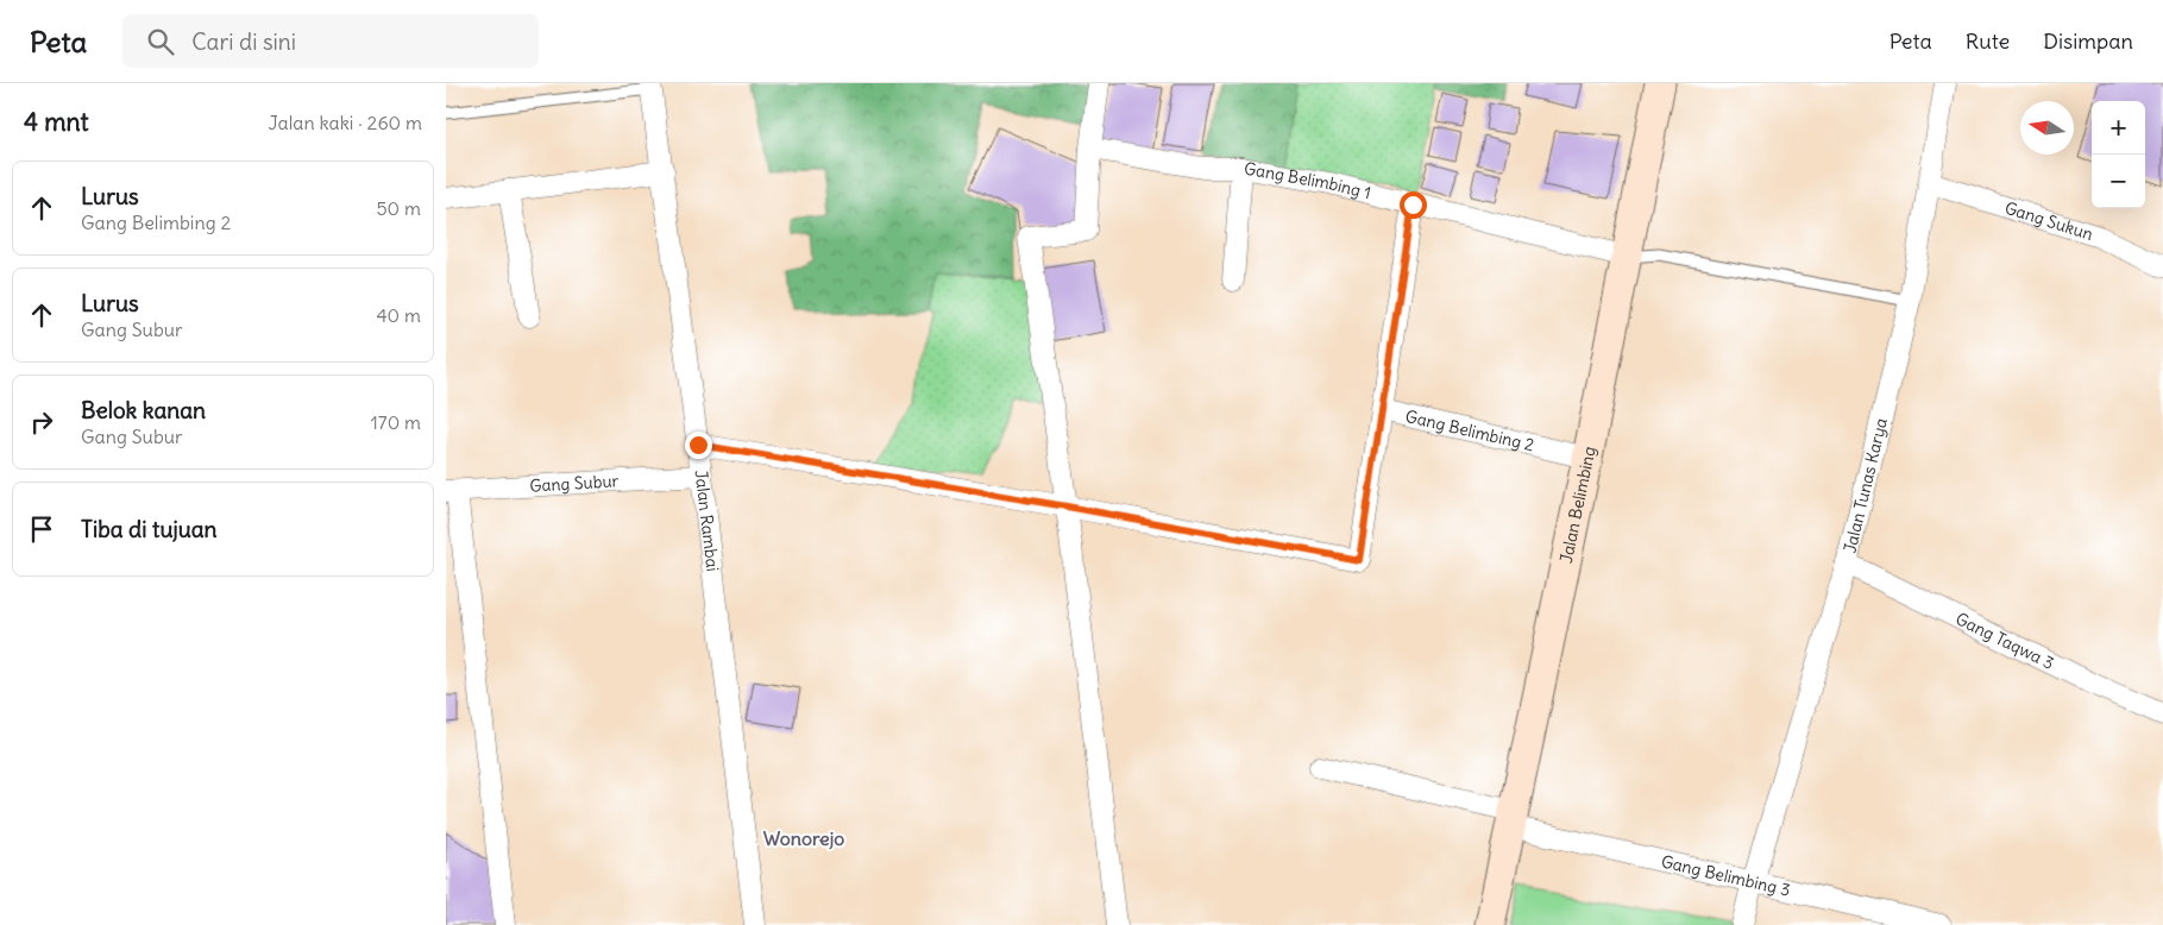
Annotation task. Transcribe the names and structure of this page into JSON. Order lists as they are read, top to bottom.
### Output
{
  "streets": {
    "street": [
      "Gang Belimbing 1",
      "Gang Sukun",
      "Gang Belimbing 2",
      "Gang Subur",
      "Jalan Tunas Karya",
      "Jalan Belimbing",
      "Jalan Rambai",
      "Gang Taqwa 3",
      "Gang Belimbing 3"
    ]
  },
  "crossings": [
    ["Gang Belimbing 1", "Jalan Belimbing"],
    ["Gang Sukun", "Jalan Tunas Karya"],
    ["Gang Belimbing 2", "Jalan Belimbing"],
    ["Gang Subur", "Jalan Rambai"],
    ["Jalan Tunas Karya", "Gang Taqwa 3"],
    ["Jalan Tunas Karya", "Gang Belimbing 3"],
    ["Jalan Belimbing", "Gang Belimbing 3"]
  ],
  "districts": ["Wonorejo"],
  "north": "left",
  "page": {
    "header": "Peta",
    "search": "Cari di sini",
    "nav": ["Peta", "Rute", "Disimpan"],
    "heading": ["4 mnt", "Jalan kaki · 260 m"],
    "map_buttons": ["+", "−"],
    "list": [
      ["Lurus", "Gang Belimbing 2", "50 m"],
      ["Lurus", "Gang Subur", "40 m"],
      ["Belok kanan", "Gang Subur", "170 m"],
      "Tiba di tujuan"
    ]
  }
}
